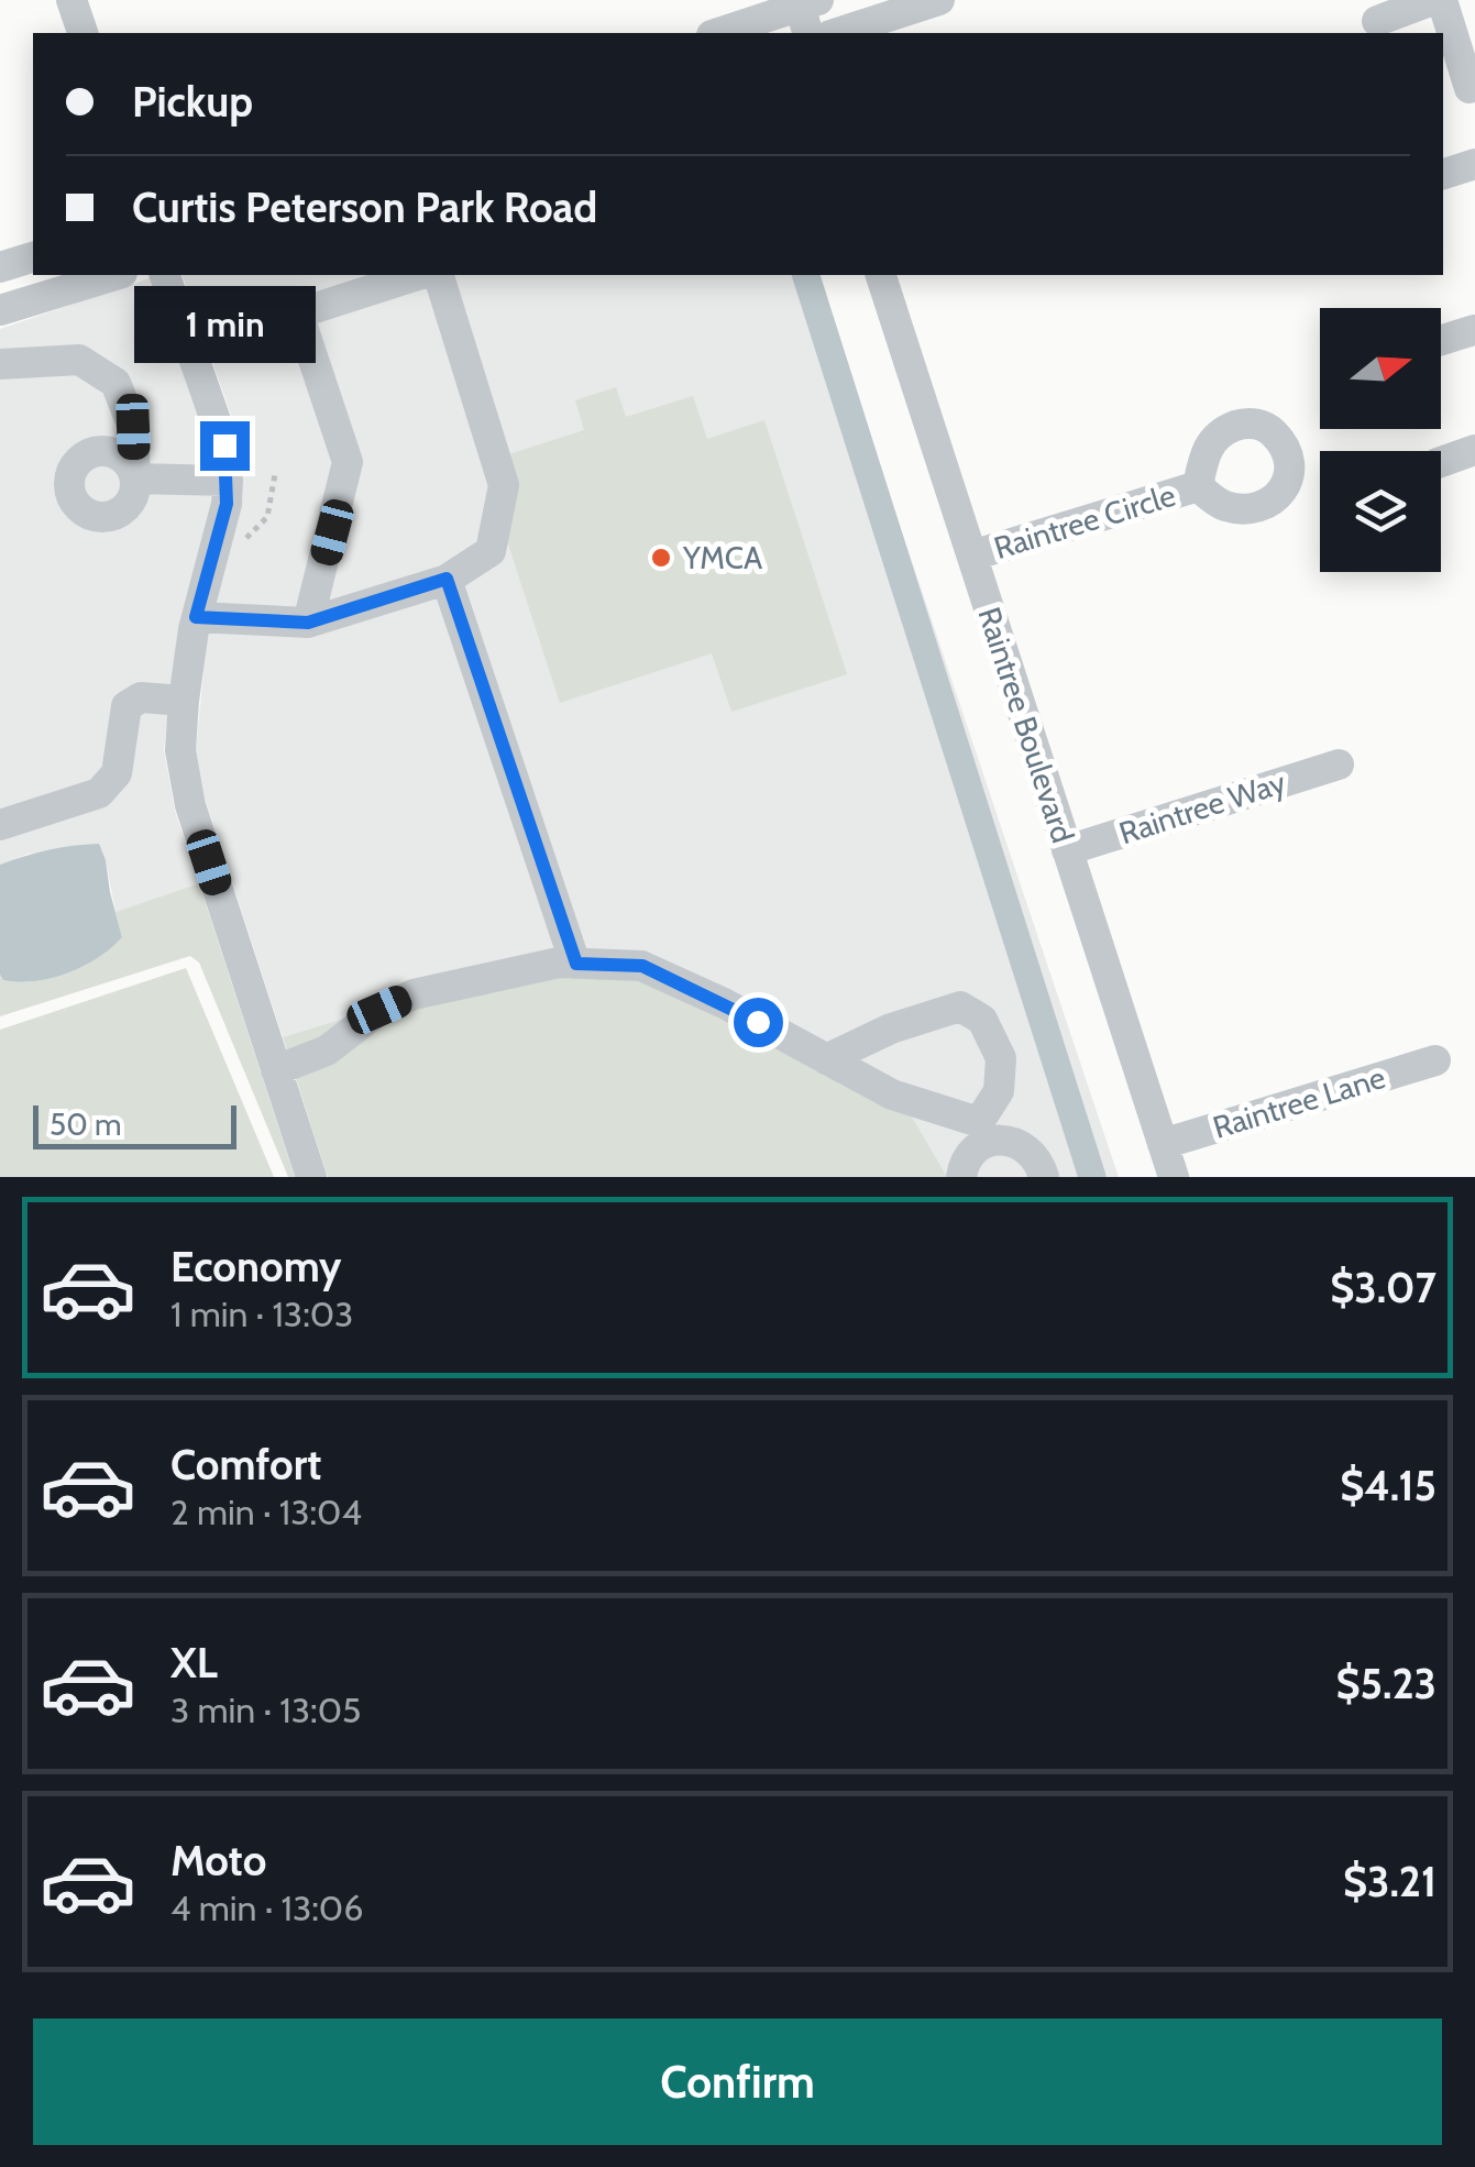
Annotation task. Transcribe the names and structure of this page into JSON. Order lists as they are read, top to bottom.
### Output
{
  "streets": {
    "street": [
      "Raintree Circle",
      "Raintree Boulevard",
      "Raintree Way",
      "Raintree Lane"
    ]
  },
  "crossings": [
    ["Raintree Circle", "Raintree Boulevard"],
    ["Raintree Boulevard", "Raintree Way"],
    ["Raintree Boulevard", "Raintree Lane"]
  ],
  "places": ["YMCA"],
  "scale_bar": "50 m",
  "north": "right",
  "page": {
    "banner": ["Pickup", "Curtis Peterson Park Road"],
    "bubble": "1 min",
    "scale": "50 m",
    "list": [
      {
        "name": "Economy",
        "note": "1 min · 13:03",
        "value": "$3.07"
      },
      {
        "name": "Comfort",
        "note": "2 min · 13:04",
        "value": "$4.15"
      },
      {
        "name": "XL",
        "note": "3 min · 13:05",
        "value": "$5.23"
      },
      {
        "name": "Moto",
        "note": "4 min · 13:06",
        "value": "$3.21"
      }
    ],
    "buttons": "Confirm"
  }
}
